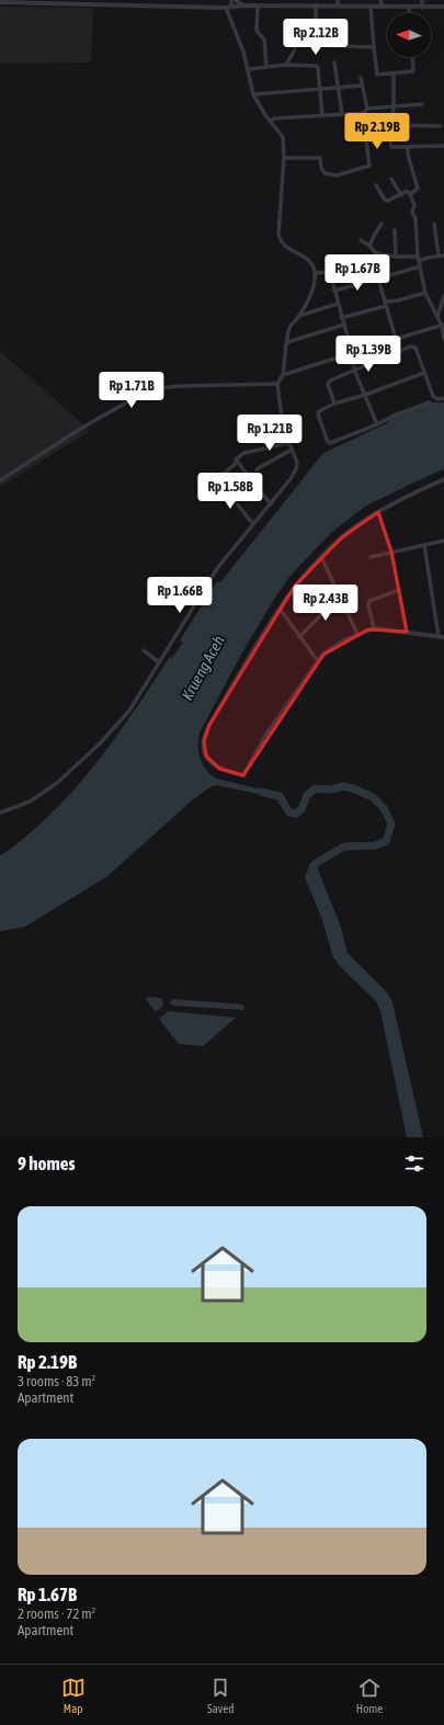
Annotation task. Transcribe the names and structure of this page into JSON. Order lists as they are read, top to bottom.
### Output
{
  "water": ["Krueng Aceh"],
  "north": "left",
  "page": {
    "price": [
      "Rp 2.12B",
      "Rp 2.19B",
      "Rp 1.67B",
      "Rp 1.39B",
      "Rp 1.71B",
      "Rp 1.21B",
      "Rp 1.58B",
      "Rp 1.66B",
      "Rp 2.43B"
    ],
    "heading": "9 homes",
    "list": [
      {
        "name": "Rp 2.19B",
        "note": "3 rooms · 83 m² · Apartment"
      },
      {
        "name": "Rp 1.67B",
        "note": "2 rooms · 72 m² · Apartment"
      }
    ],
    "tabs": ["Map", "Saved", "Home"]
  }
}
